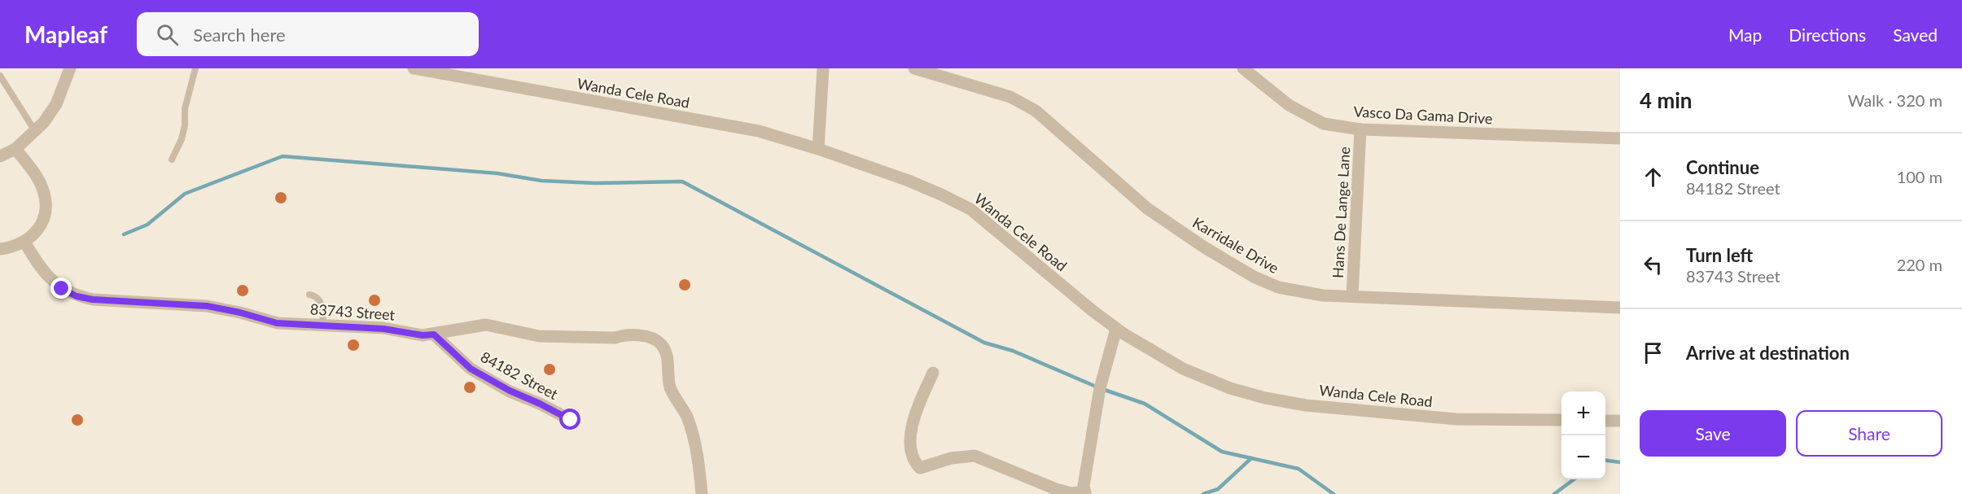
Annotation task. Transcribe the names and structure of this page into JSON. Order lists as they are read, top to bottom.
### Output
{
  "streets": {
    "street": [
      "Wanda Cele Road",
      "Vasco Da Gama Drive",
      "Hans De Lange Lane",
      "Karridale Drive",
      "83743 Street",
      "84182 Street"
    ]
  },
  "crossings": [
    ["Vasco Da Gama Drive", "Hans De Lange Lane"],
    ["Hans De Lange Lane", "Karridale Drive"],
    ["83743 Street", "84182 Street"]
  ],
  "page": {
    "header": "Mapleaf",
    "search": "Search here",
    "nav": ["Map", "Directions", "Saved"],
    "heading": ["4 min", "Walk · 320 m"],
    "list": [
      ["Continue", "84182 Street", "100 m"],
      ["Turn left", "83743 Street", "220 m"],
      "Arrive at destination"
    ],
    "map_buttons": ["+", "−"],
    "buttons": ["Save", "Share"]
  }
}
